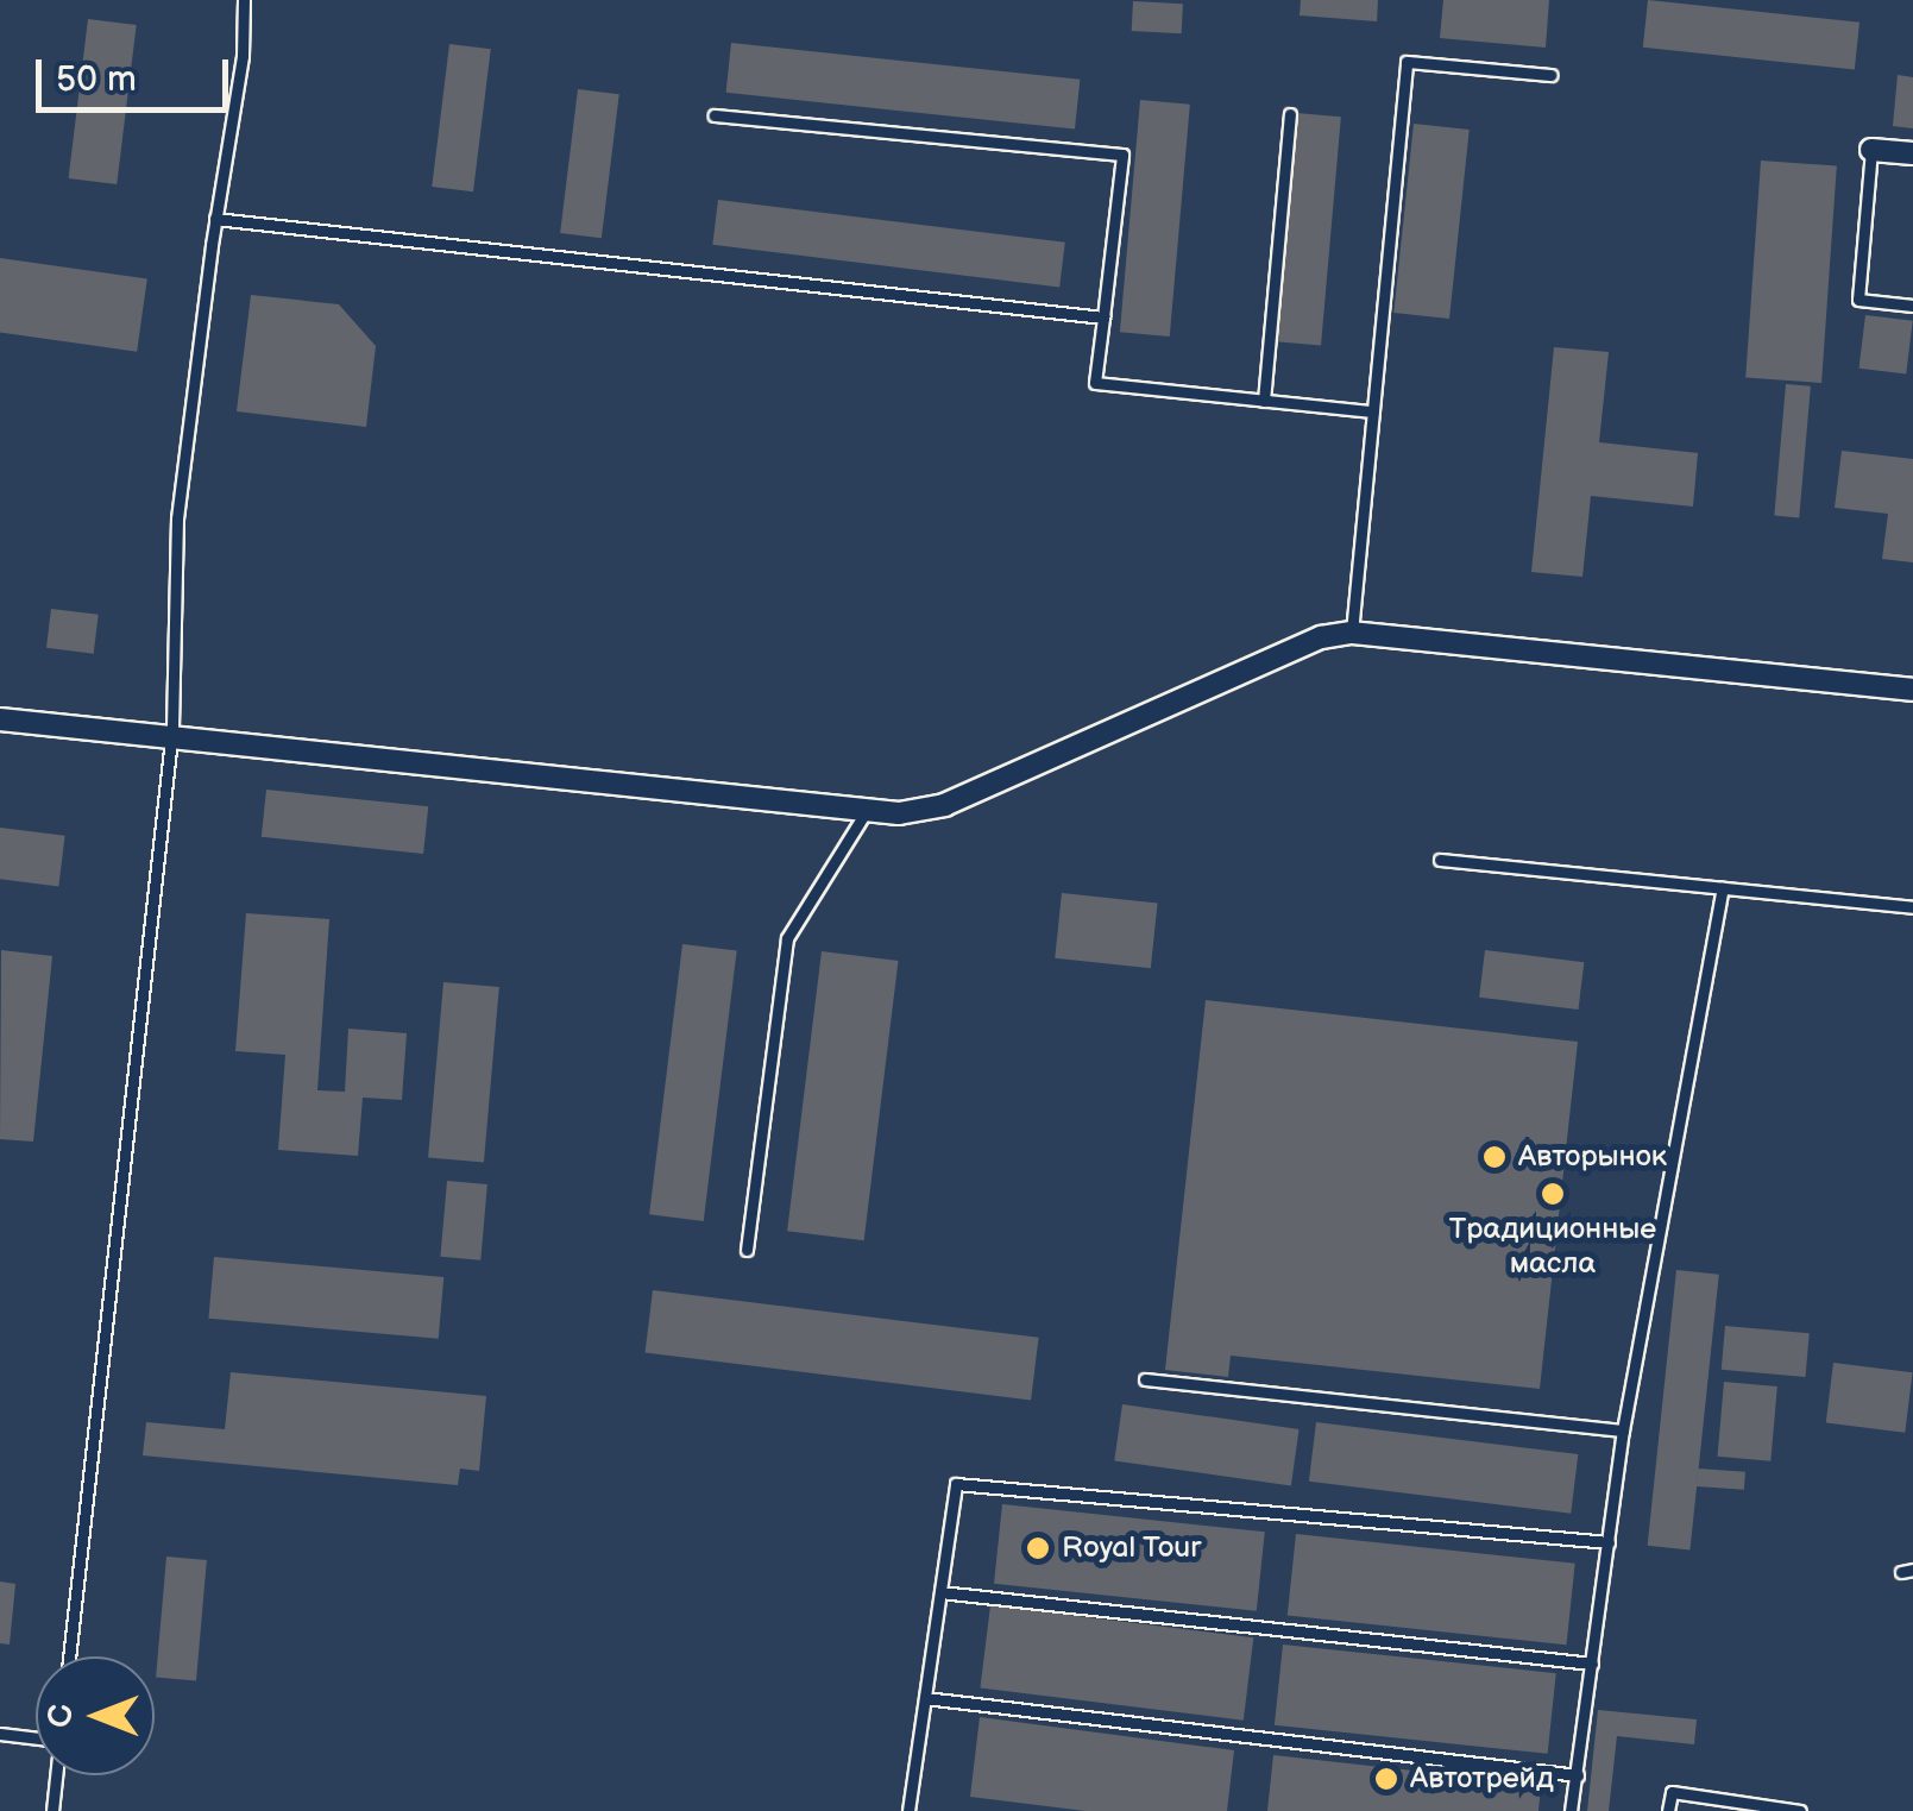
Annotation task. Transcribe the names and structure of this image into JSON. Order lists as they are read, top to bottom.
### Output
{
  "places": [
    "Авторынок",
    "Традиционные масла",
    "Royal Tour",
    "Автотрейд"
  ],
  "scale_bar": "50 m",
  "north": "left"
}
